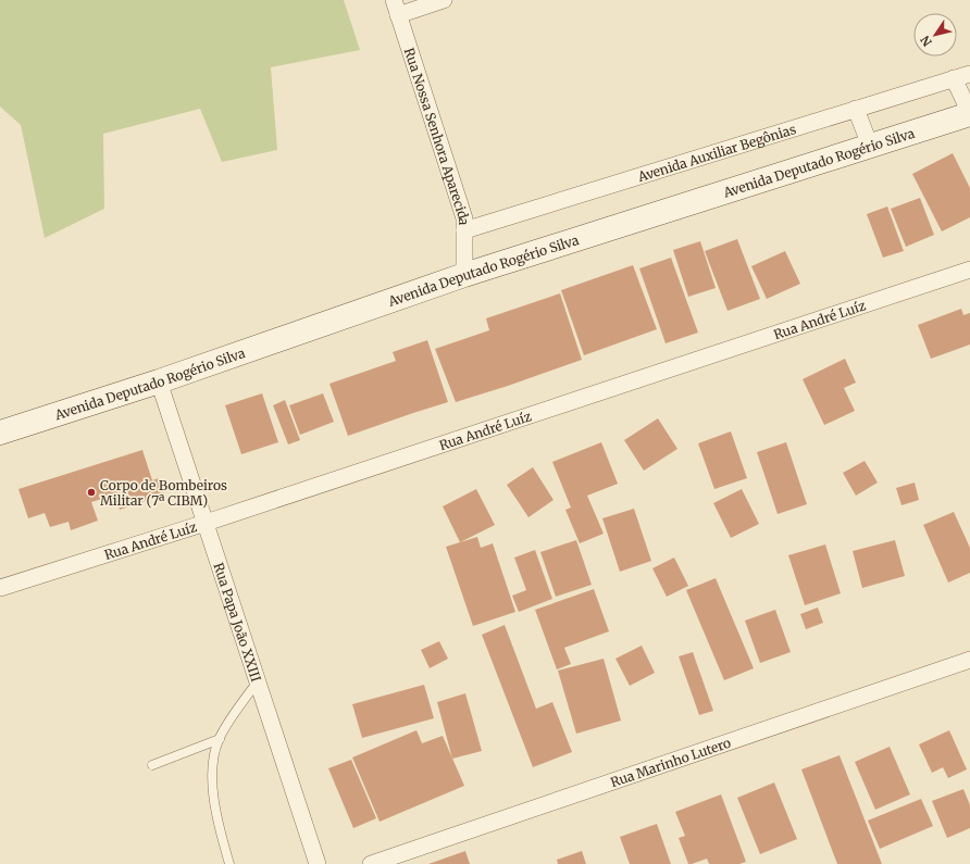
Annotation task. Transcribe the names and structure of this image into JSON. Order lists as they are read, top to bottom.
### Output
{
  "streets": {
    "street": [
      "Rua Nossa Senhora Aparecida",
      "Avenida Auxiliar Begônias",
      "Avenida Deputado Rogério Silva",
      "Rua André Luíz",
      "Rua Papa João XXIII",
      "Rua Marinho Lutero"
    ]
  },
  "crossings": [
    ["Rua Nossa Senhora Aparecida", "Avenida Auxiliar Begônias"],
    ["Rua Nossa Senhora Aparecida", "Avenida Deputado Rogério Silva"],
    ["Avenida Deputado Rogério Silva", "Rua Papa João XXIII"],
    ["Rua André Luíz", "Rua Papa João XXIII"]
  ],
  "places": ["Corpo de Bombeiros Militar (7ª CIBM)"],
  "north": "bottom left"
}
